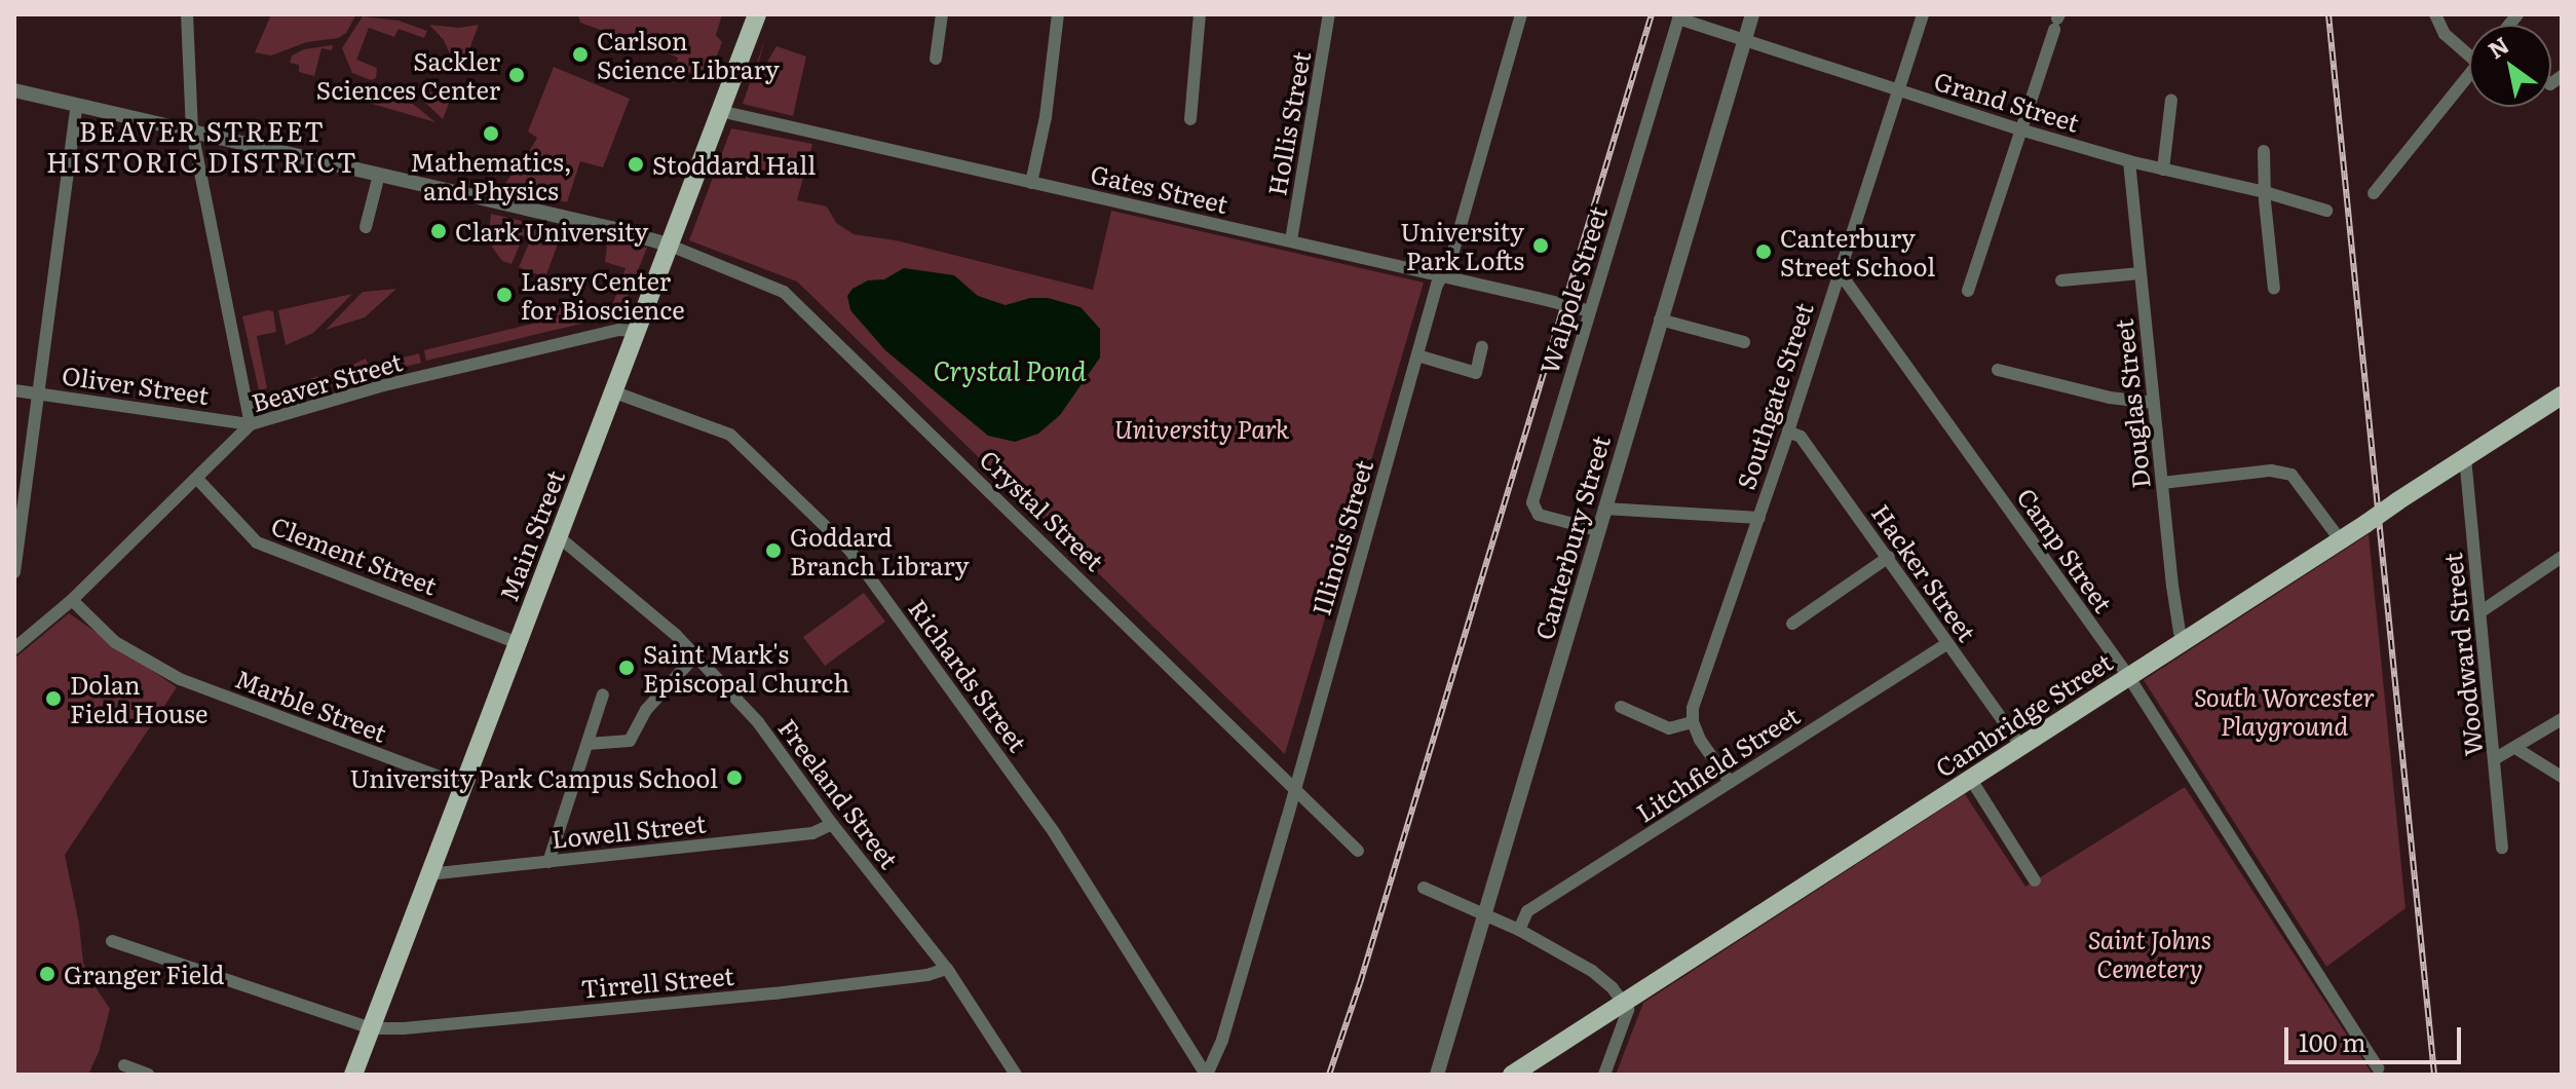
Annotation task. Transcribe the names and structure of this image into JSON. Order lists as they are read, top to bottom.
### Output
{
  "streets": {
    "main road": ["Main Street", "Cambridge Street"],
    "street": [
      "Grand Street",
      "Hollis Street",
      "Gates Street",
      "Walpole Street",
      "Beaver Street",
      "Oliver Street",
      "Southgate Street",
      "Douglas Street",
      "Crystal Street",
      "Illinois Street",
      "Canterbury Street",
      "Camp Street",
      "Clement Street",
      "Hacker Street",
      "Woodward Street",
      "Richards Street",
      "Marble Street",
      "Litchfield Street",
      "Freeland Street",
      "Lowell Street",
      "Tirrell Street"
    ]
  },
  "crossings": [
    ["Grand Street", "Walpole Street"],
    ["Grand Street", "Southgate Street"],
    ["Grand Street", "Douglas Street"],
    ["Grand Street", "Canterbury Street"],
    ["Hollis Street", "Gates Street"],
    ["Gates Street", "Walpole Street"],
    ["Gates Street", "Main Street"],
    ["Gates Street", "Illinois Street"],
    ["Walpole Street", "Canterbury Street"],
    ["Beaver Street", "Oliver Street"],
    ["Beaver Street", "Main Street"],
    ["Beaver Street", "Clement Street"],
    ["Beaver Street", "Marble Street"],
    ["Southgate Street", "Camp Street"],
    ["Southgate Street", "Hacker Street"],
    ["Douglas Street", "Cambridge Street"],
    ["Crystal Street", "Main Street"],
    ["Crystal Street", "Illinois Street"],
    ["Main Street", "Clement Street"],
    ["Main Street", "Richards Street"],
    ["Main Street", "Marble Street"],
    ["Main Street", "Freeland Street"],
    ["Main Street", "Lowell Street"],
    ["Main Street", "Tirrell Street"],
    ["Illinois Street", "Richards Street"],
    ["Camp Street", "Cambridge Street"],
    ["Hacker Street", "Cambridge Street"],
    ["Hacker Street", "Litchfield Street"],
    ["Woodward Street", "Cambridge Street"],
    ["Freeland Street", "Lowell Street"],
    ["Freeland Street", "Tirrell Street"]
  ],
  "districts": ["BEAVER STREET HISTORIC DISTRICT"],
  "water": ["Crystal Pond"],
  "parks": ["University Park", "South Worcester Playground", "Saint Johns Cemetery"],
  "places": [
    "Carlson Science Library",
    "Sackler Sciences Center",
    "Mathematics, and Physics",
    "Stoddard Hall",
    "Clark University",
    "University Park Lofts",
    "Canterbury Street School",
    "Lasry Center for Bioscience",
    "Goddard Branch Library",
    "Saint Mark's Episcopal Church",
    "Dolan Field House",
    "University Park Campus School",
    "Granger Field"
  ],
  "scale_bar": "100 m",
  "north": "top left"
}
